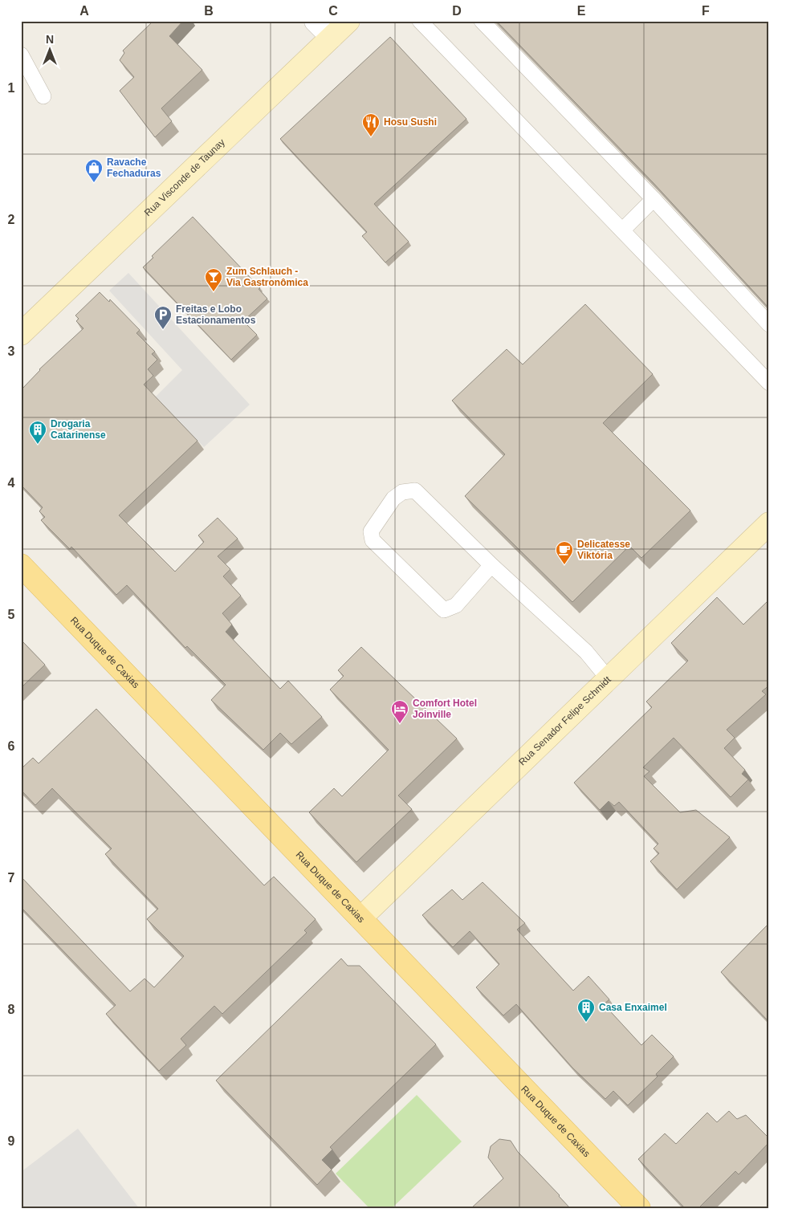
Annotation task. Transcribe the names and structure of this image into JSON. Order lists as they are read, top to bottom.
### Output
{
  "streets": {
    "main road": ["Rua Visconde de Taunay", "Rua Duque de Caxias", "Rua Senador Felipe Schmidt"]
  },
  "crossings": [
    ["Rua Duque de Caxias", "Rua Senador Felipe Schmidt"]
  ],
  "places": {
    "restaurant": ["Hosu Sushi"],
    "shop": ["Ravache Fechaduras"],
    "bar": ["Zum Schlauch - Via Gastronômica"],
    "parking": ["Freitas e Lobo Estacionamentos"],
    "building": ["Drogaria Catarinense", "Casa Enxaimel"],
    "cafe": ["Delicatesse Viktória"],
    "hotel": ["Comfort Hotel Joinville"]
  },
  "north": "top",
  "grid": {
    "columns": [
      "A",
      "B",
      "C",
      "D",
      "E",
      "F"
    ],
    "rows": [
      "1",
      "2",
      "3",
      "4",
      "5",
      "6",
      "7",
      "8",
      "9"
    ]
  }
}
